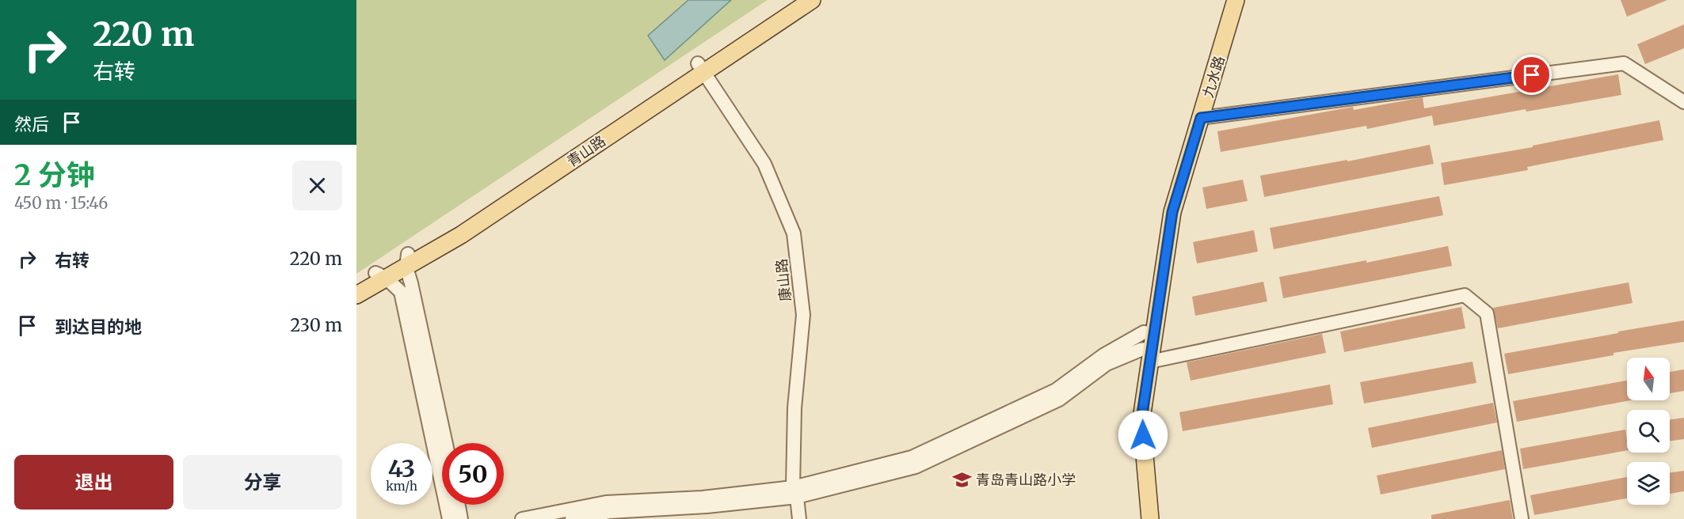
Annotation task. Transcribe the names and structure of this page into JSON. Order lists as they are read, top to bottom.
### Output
{
  "streets": {
    "main road": ["九水路", "青山路"],
    "street": ["康山路"]
  },
  "crossings": [
    ["青山路", "康山路"]
  ],
  "places": {
    "school or university": ["青岛青山路小学"]
  },
  "north": "top",
  "page": {
    "turn": ["220 m", "右转"],
    "then": "然后",
    "heading": ["2 分钟", "450 m · 15:46"],
    "list": [
      {
        "name": "右转",
        "value": "220 m"
      },
      {
        "name": "到达目的地",
        "value": "230 m"
      }
    ],
    "speed": "43 km/h",
    "limit": "50",
    "buttons": ["退出", "分享"]
  }
}
